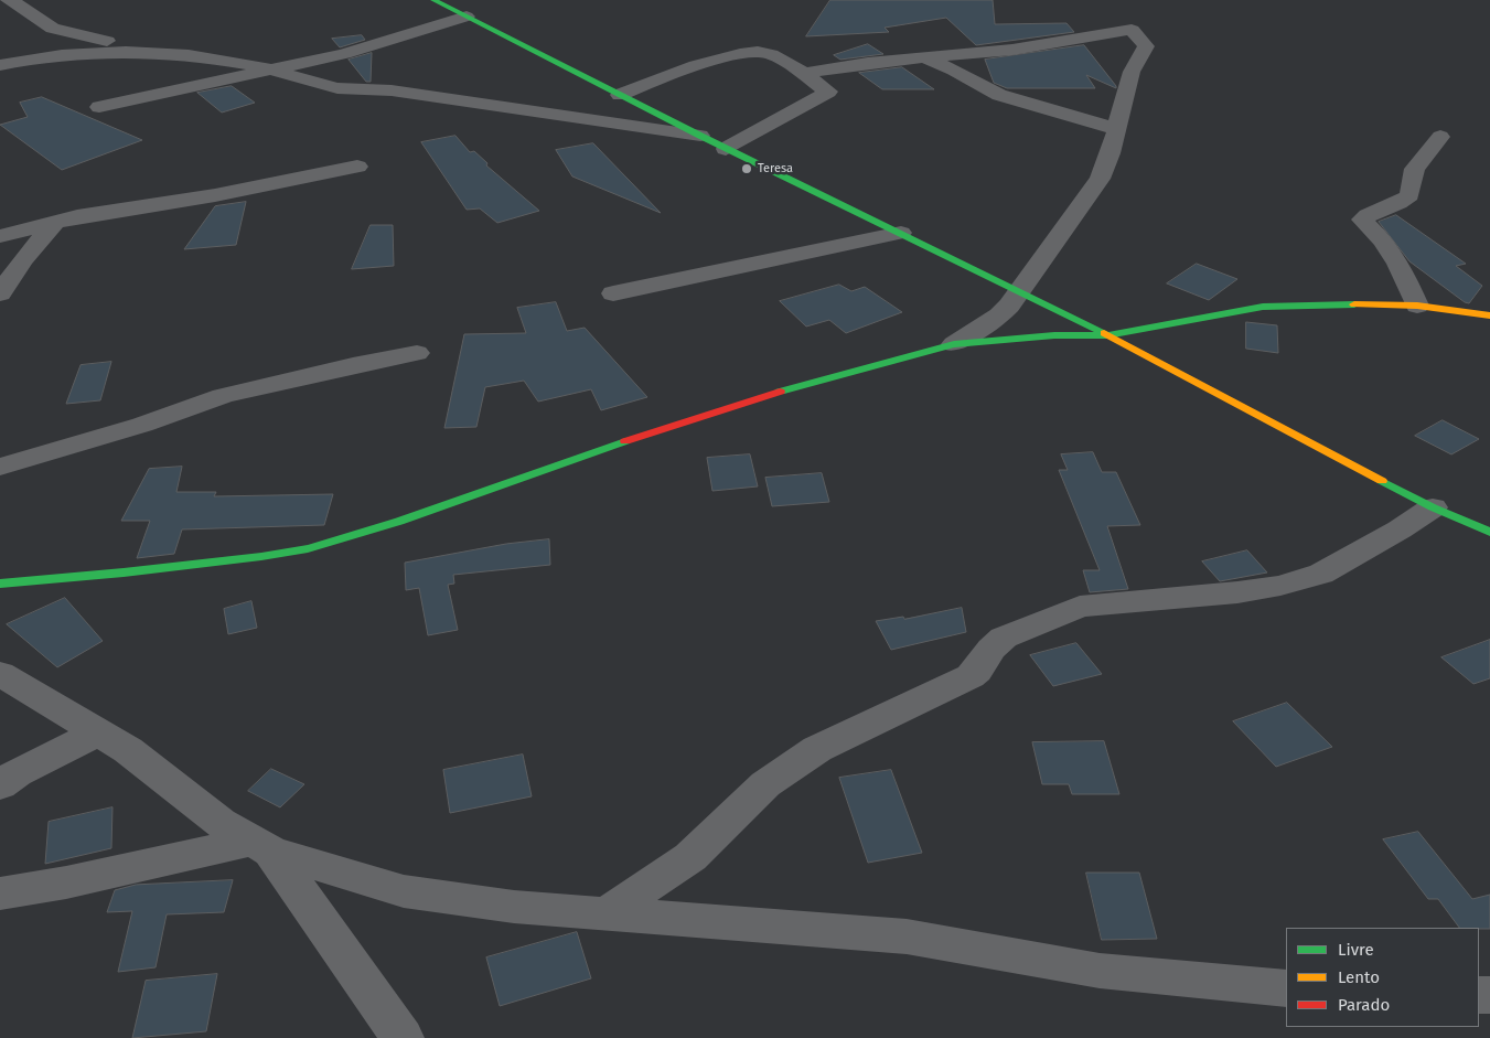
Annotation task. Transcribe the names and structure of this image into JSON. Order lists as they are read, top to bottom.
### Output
{
  "places": ["Teresa"],
  "legend": ["Livre", "Lento", "Parado"]
}
